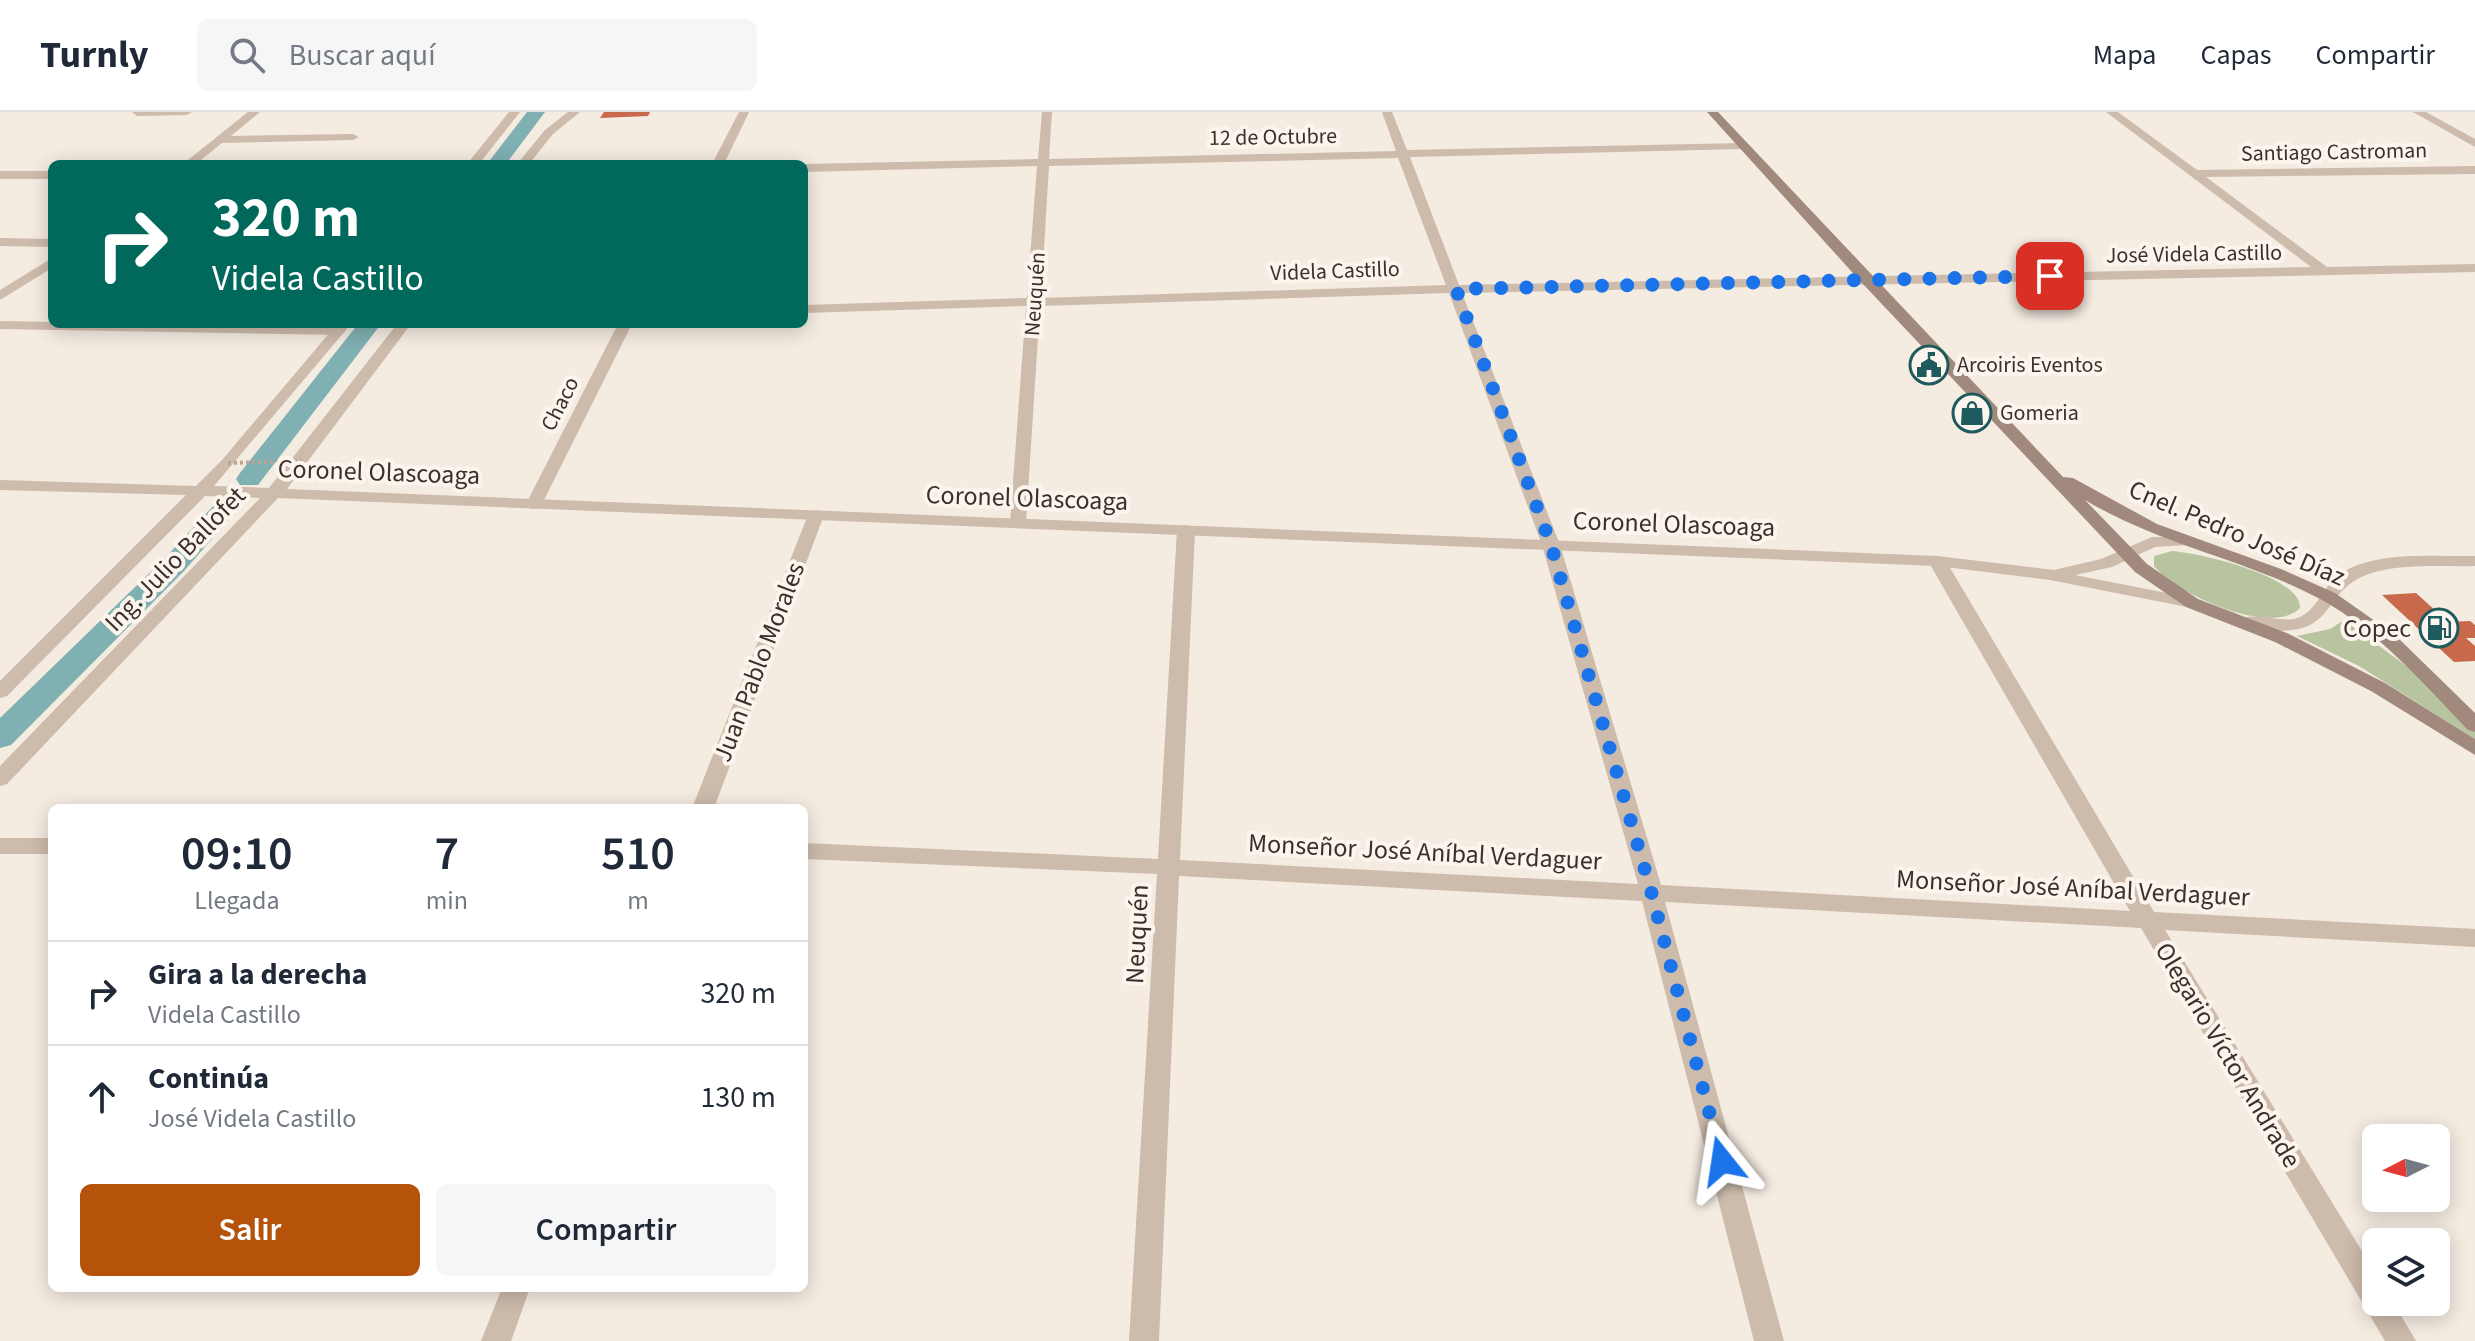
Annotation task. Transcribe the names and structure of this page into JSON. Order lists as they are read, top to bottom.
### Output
{
  "streets": {
    "main road": ["Cnel. Pedro José Díaz"],
    "street": [
      "12 de Octubre",
      "Santiago Castroman",
      "José Videla Castillo",
      "Videla Castillo",
      "Neuquén",
      "Chaco",
      "Coronel Olascoaga",
      "Ing. Julio Ballofet",
      "Juan Pablo Morales",
      "Monseñor José Aníbal Verdaguer",
      "Olegario Víctor Andrade"
    ]
  },
  "crossings": [
    ["12 de Octubre", "Neuquén"],
    ["12 de Octubre", "Cnel. Pedro José Díaz"],
    ["José Videla Castillo", "Videla Castillo"],
    ["José Videla Castillo", "Cnel. Pedro José Díaz"],
    ["Videla Castillo", "Neuquén"],
    ["Videla Castillo", "Cnel. Pedro José Díaz"],
    ["Neuquén", "Coronel Olascoaga"],
    ["Neuquén", "Monseñor José Aníbal Verdaguer"],
    ["Chaco", "Coronel Olascoaga"],
    ["Coronel Olascoaga", "Cnel. Pedro José Díaz"],
    ["Coronel Olascoaga", "Ing. Julio Ballofet"],
    ["Coronel Olascoaga", "Juan Pablo Morales"],
    ["Coronel Olascoaga", "Olegario Víctor Andrade"],
    ["Monseñor José Aníbal Verdaguer", "Olegario Víctor Andrade"]
  ],
  "places": {
    "public building": ["Arcoiris Eventos"],
    "shop": ["Gomeria"],
    "fuel station": ["Copec"]
  },
  "north": "left",
  "page": {
    "header": "Turnly",
    "search": "Buscar aquí",
    "nav": ["Mapa", "Capas", "Compartir"],
    "turn": ["320 m", "Videla Castillo"],
    "eta": [
      "09:10",
      "Llegada",
      "7",
      "min",
      "510",
      "m"
    ],
    "list": [
      {
        "name": "Gira a la derecha",
        "note": "Videla Castillo",
        "value": "320 m"
      },
      {
        "name": "Continúa",
        "note": "José Videla Castillo",
        "value": "130 m"
      }
    ],
    "buttons": ["Salir", "Compartir"]
  }
}
